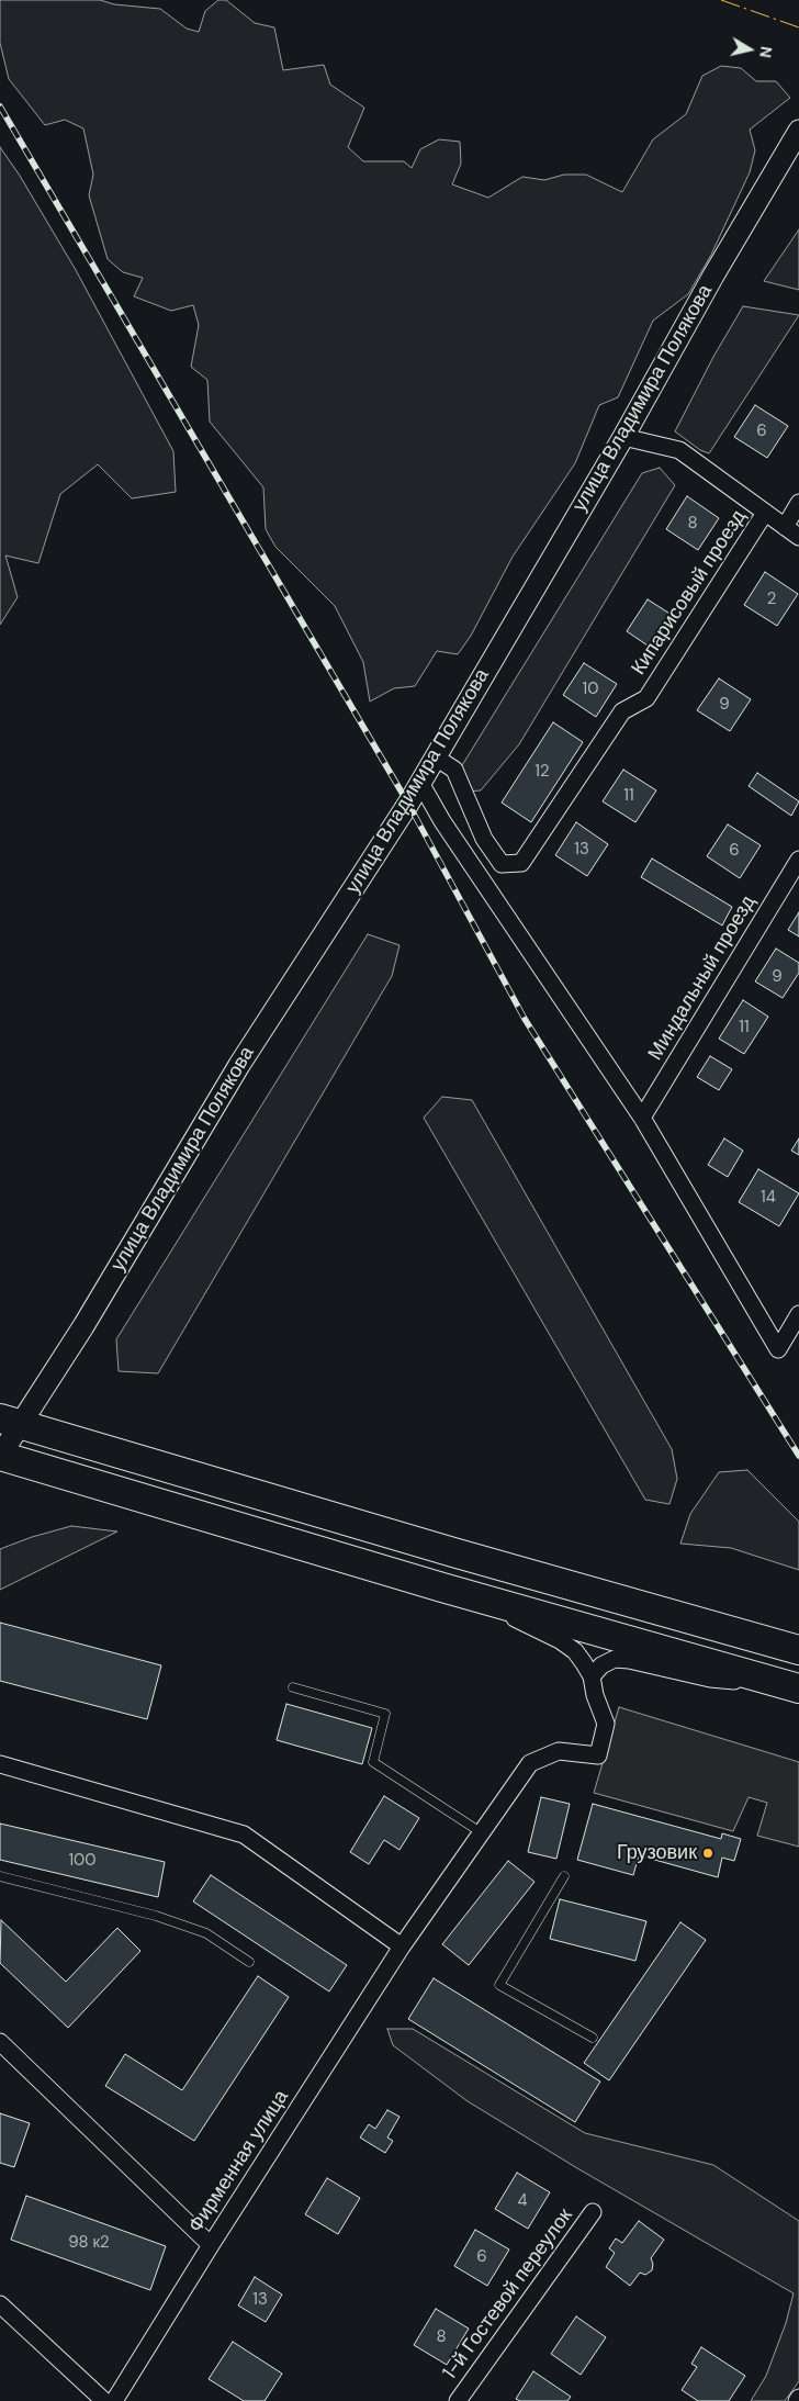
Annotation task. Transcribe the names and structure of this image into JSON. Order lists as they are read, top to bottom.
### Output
{
  "streets": {
    "street": [
      "улица Владимира Полякова",
      "Кипарисовый проезд",
      "Миндальный проезд",
      "Фирменная улица",
      "1-й Гостевой переулок"
    ]
  },
  "crossings": [
    ["улица Владимира Полякова", "Кипарисовый проезд"]
  ],
  "places": ["Грузовик"],
  "house_numbers": [
    "6",
    "8",
    "2",
    "10",
    "9",
    "12",
    "11",
    "13",
    "6",
    "9",
    "11",
    "14",
    "100",
    "4",
    "98 к2",
    "6",
    "13",
    "8"
  ],
  "north": "right"
}
